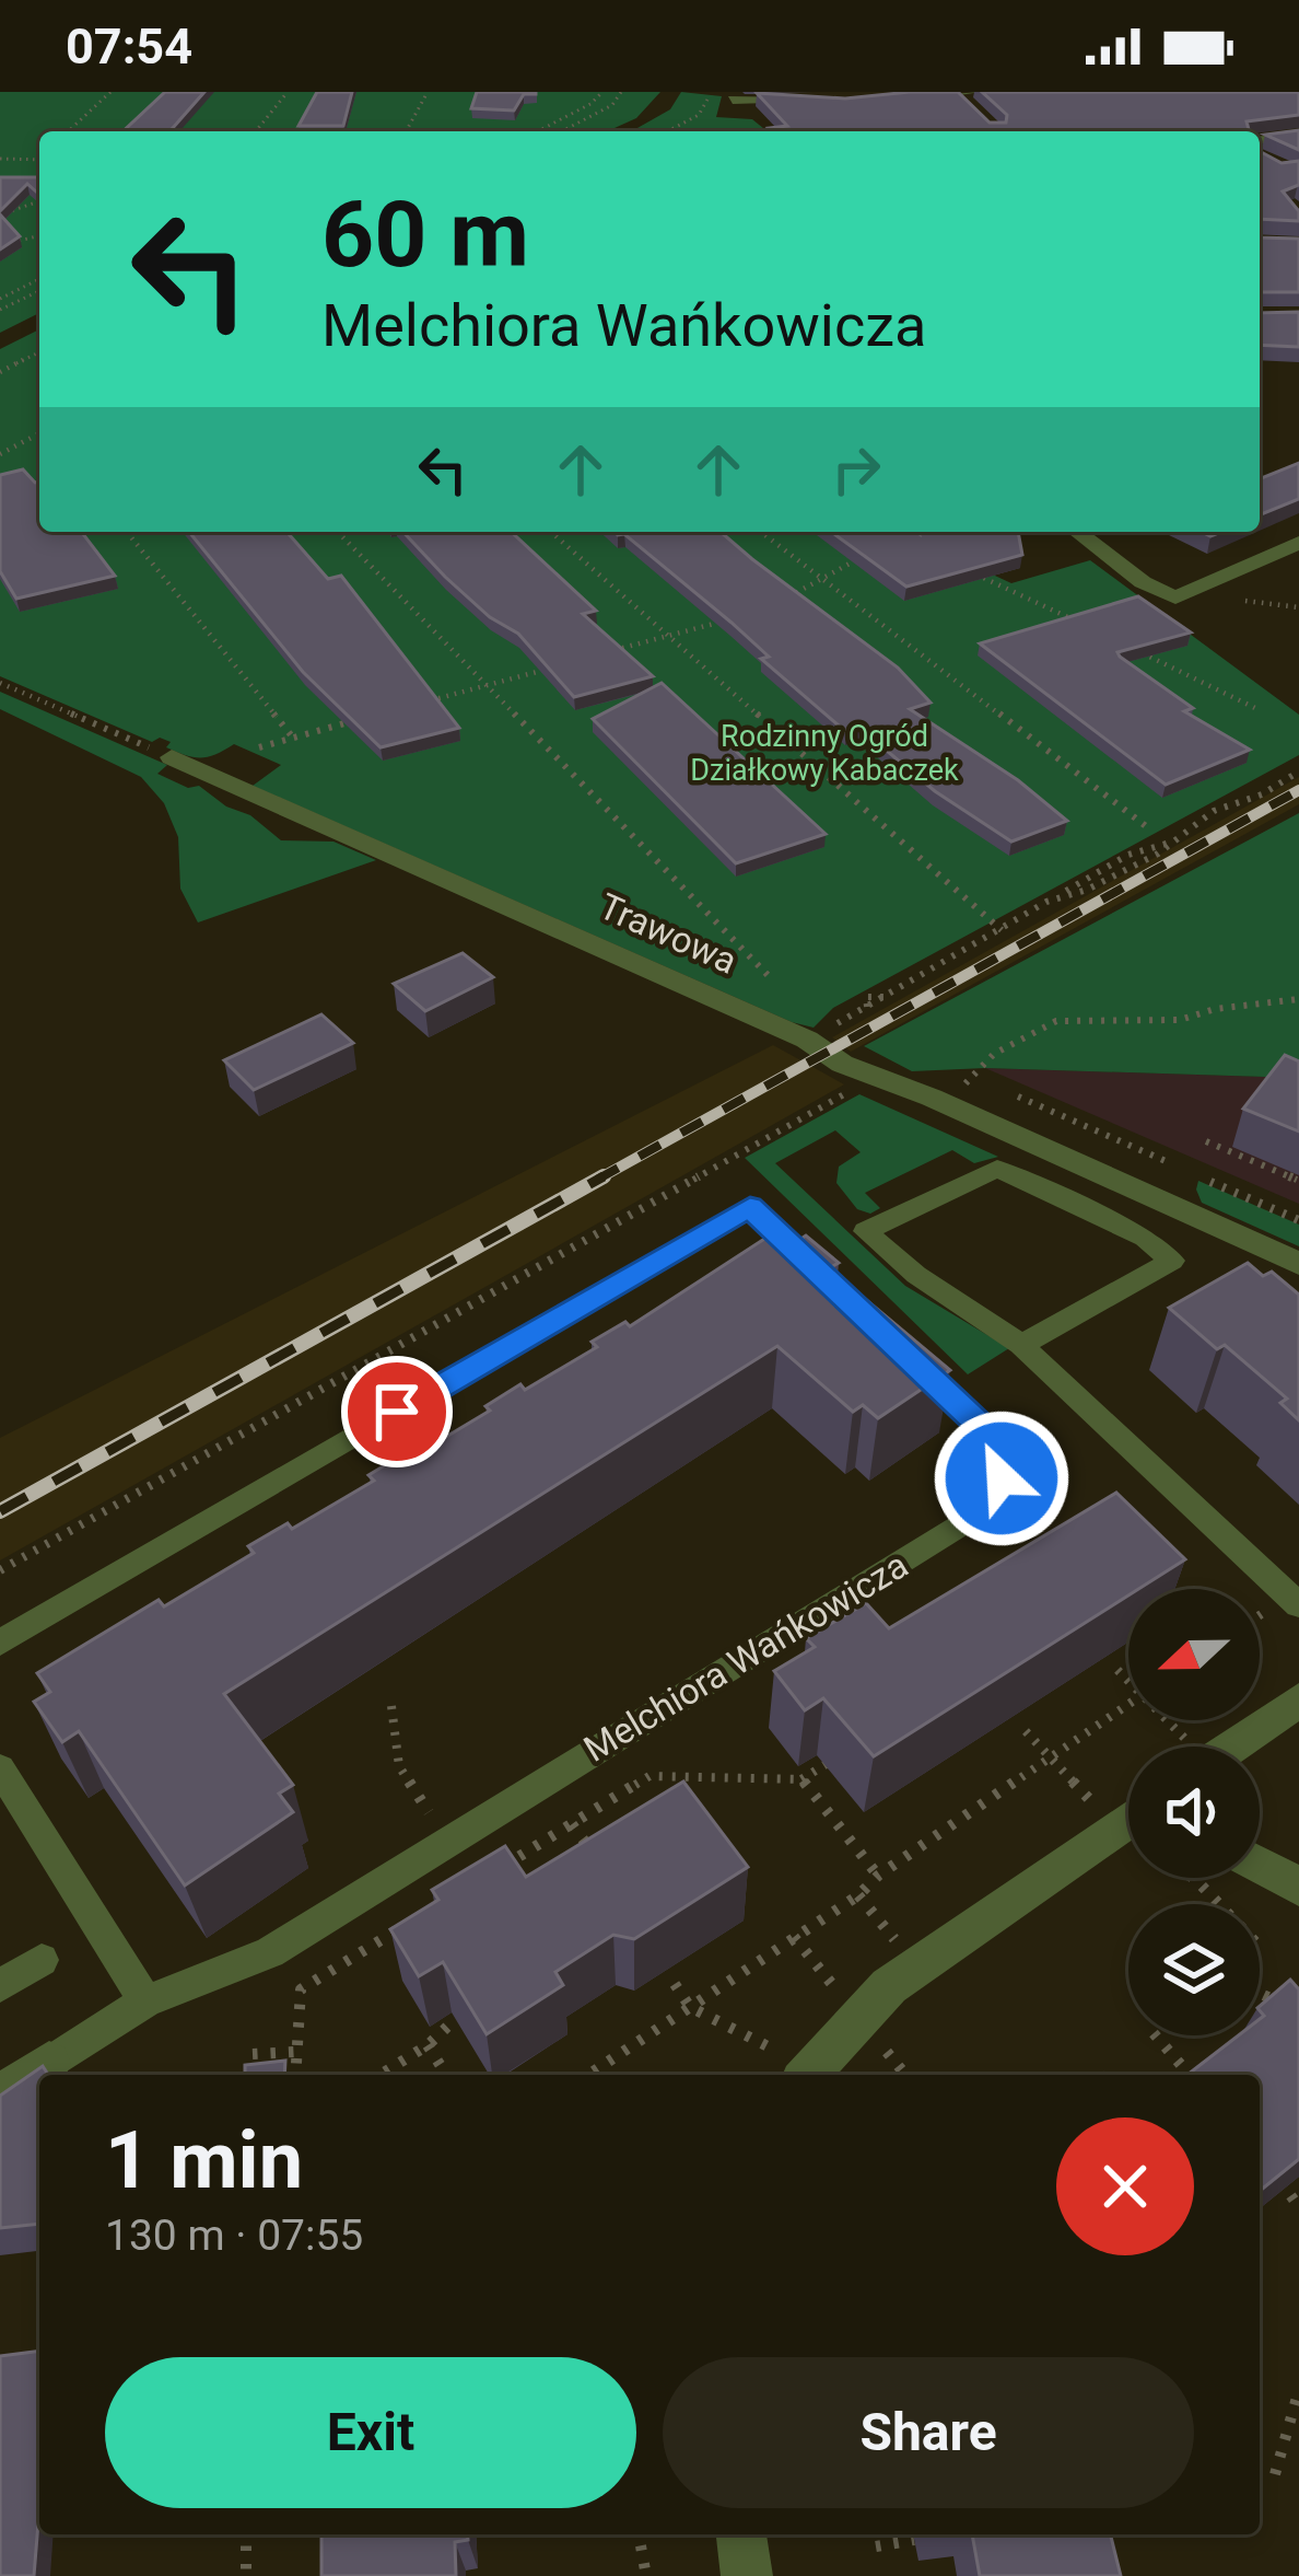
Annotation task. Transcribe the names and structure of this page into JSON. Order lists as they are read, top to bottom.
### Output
{
  "streets": {
    "street": ["Trawowa", "Melchiora Wańkowicza"]
  },
  "parks": ["Rodzinny Ogród Działkowy Kabaczek"],
  "north": "left",
  "page": {
    "status": "07:54",
    "turn": ["60 m", "Melchiora Wańkowicza"],
    "heading": ["1 min", "130 m · 07:55"],
    "buttons": ["Exit", "Share"]
  }
}
